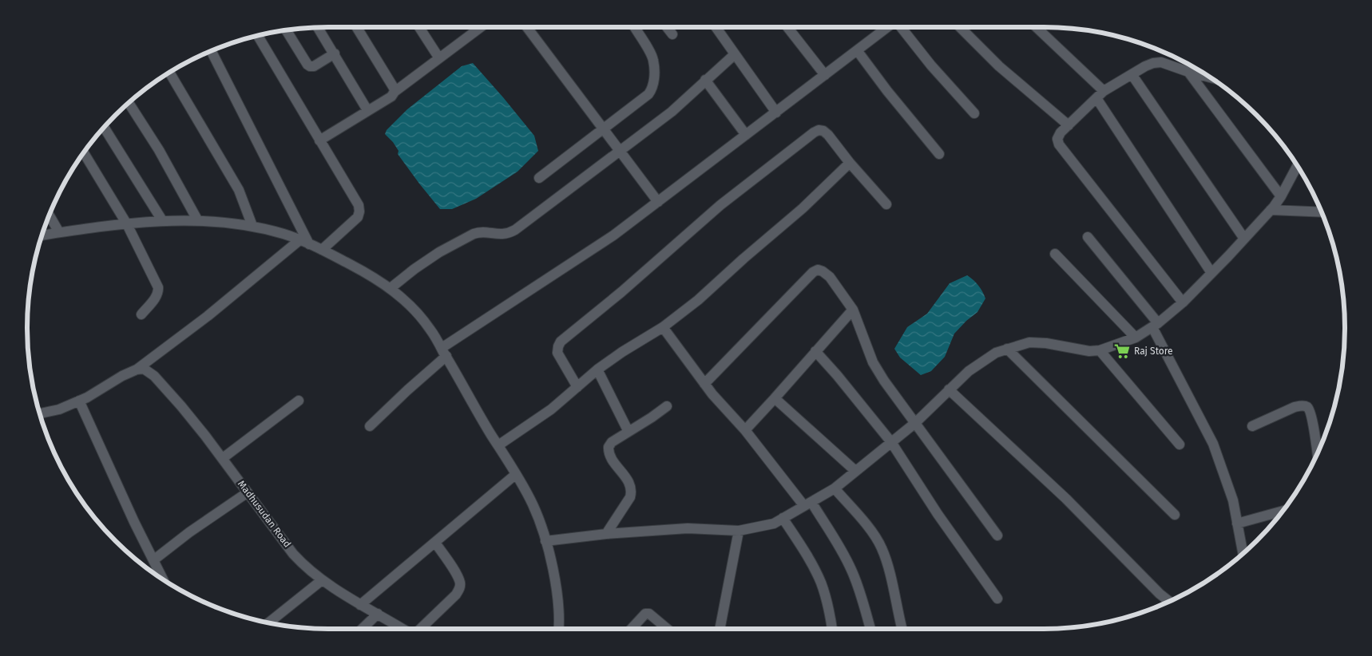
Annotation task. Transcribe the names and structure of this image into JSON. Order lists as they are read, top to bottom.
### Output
{
  "streets": {
    "street": ["Madhusudan Road"]
  },
  "places": {
    "supermarket": ["Raj Store"]
  }
}
